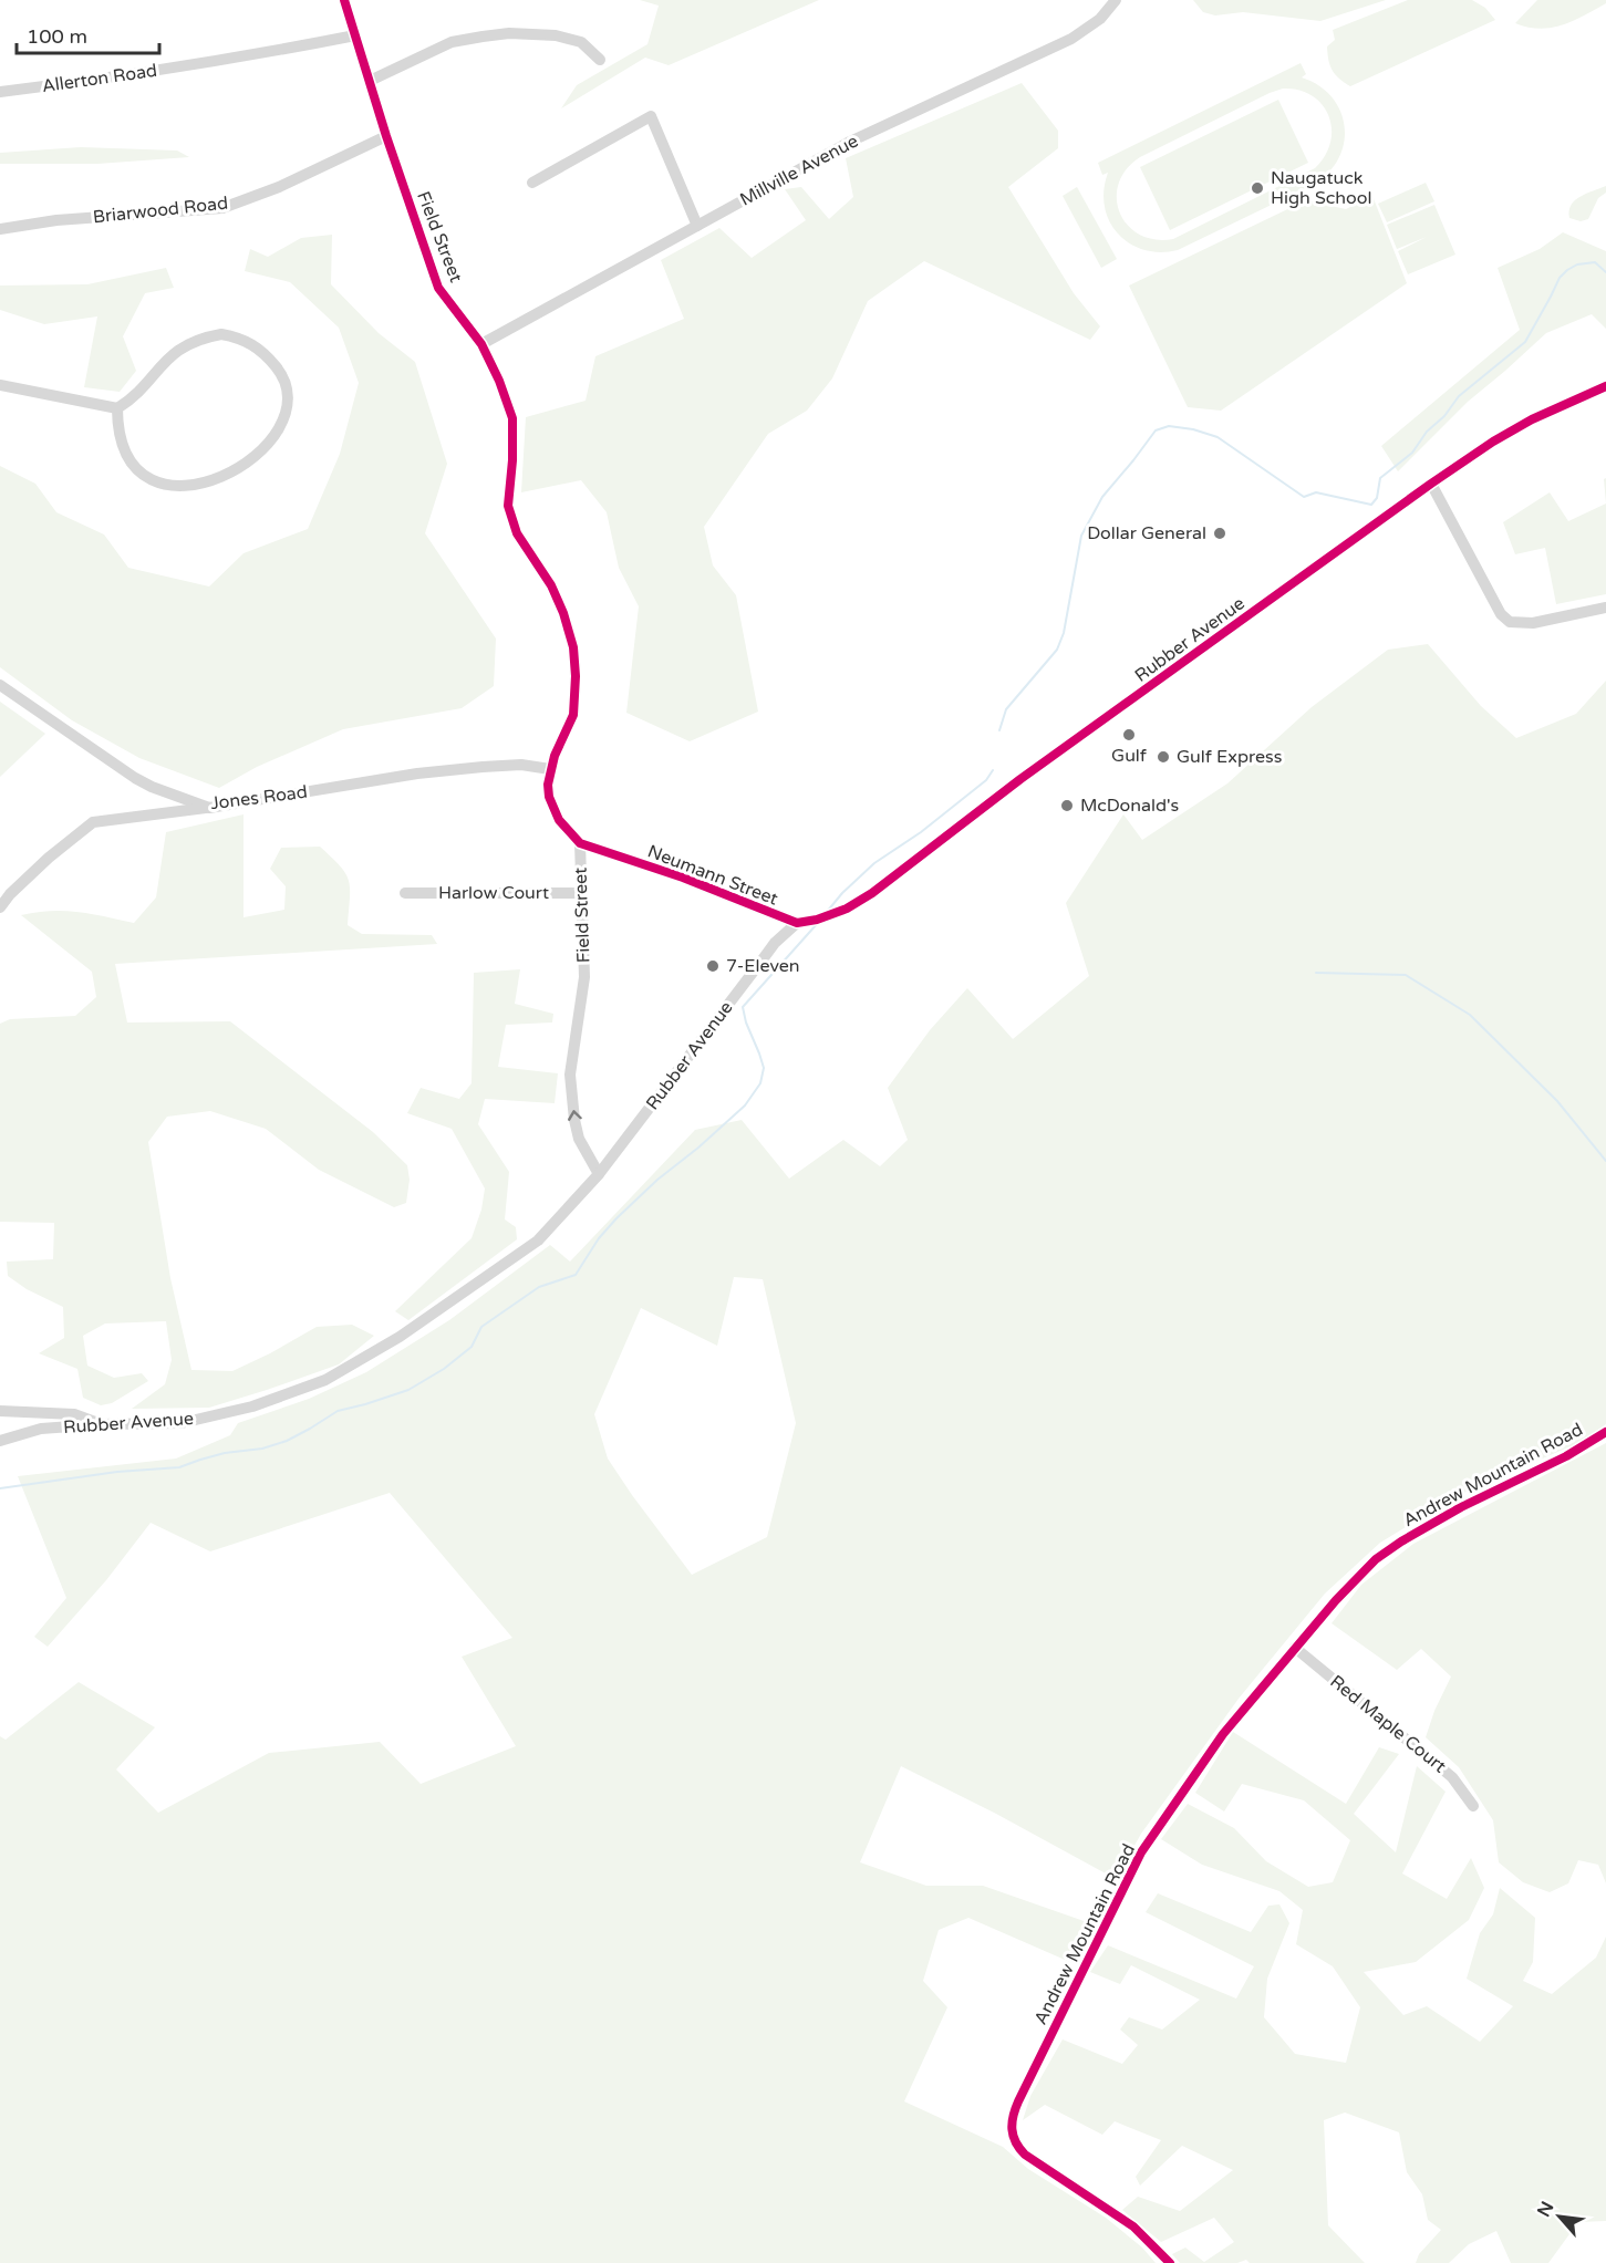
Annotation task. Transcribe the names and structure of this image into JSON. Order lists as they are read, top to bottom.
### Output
{
  "streets": {
    "street": [
      "Allerton Road",
      "Millville Avenue",
      "Briarwood Road",
      "Field Street",
      "Rubber Avenue",
      "Jones Road",
      "Neumann Street",
      "Harlow Court",
      "Andrew Mountain Road",
      "Red Maple Court"
    ]
  },
  "crossings": [
    ["Allerton Road", "Field Street"],
    ["Millville Avenue", "Field Street"],
    ["Briarwood Road", "Field Street"],
    ["Field Street", "Rubber Avenue"],
    ["Field Street", "Jones Road"],
    ["Field Street", "Neumann Street"],
    ["Field Street", "Harlow Court"],
    ["Rubber Avenue", "Neumann Street"],
    ["Andrew Mountain Road", "Red Maple Court"]
  ],
  "places": [
    "Naugatuck High School",
    "Dollar General",
    "Gulf",
    "Gulf Express",
    "McDonald's",
    "7-Eleven"
  ],
  "scale_bar": "100 m",
  "north": "top left"
}
